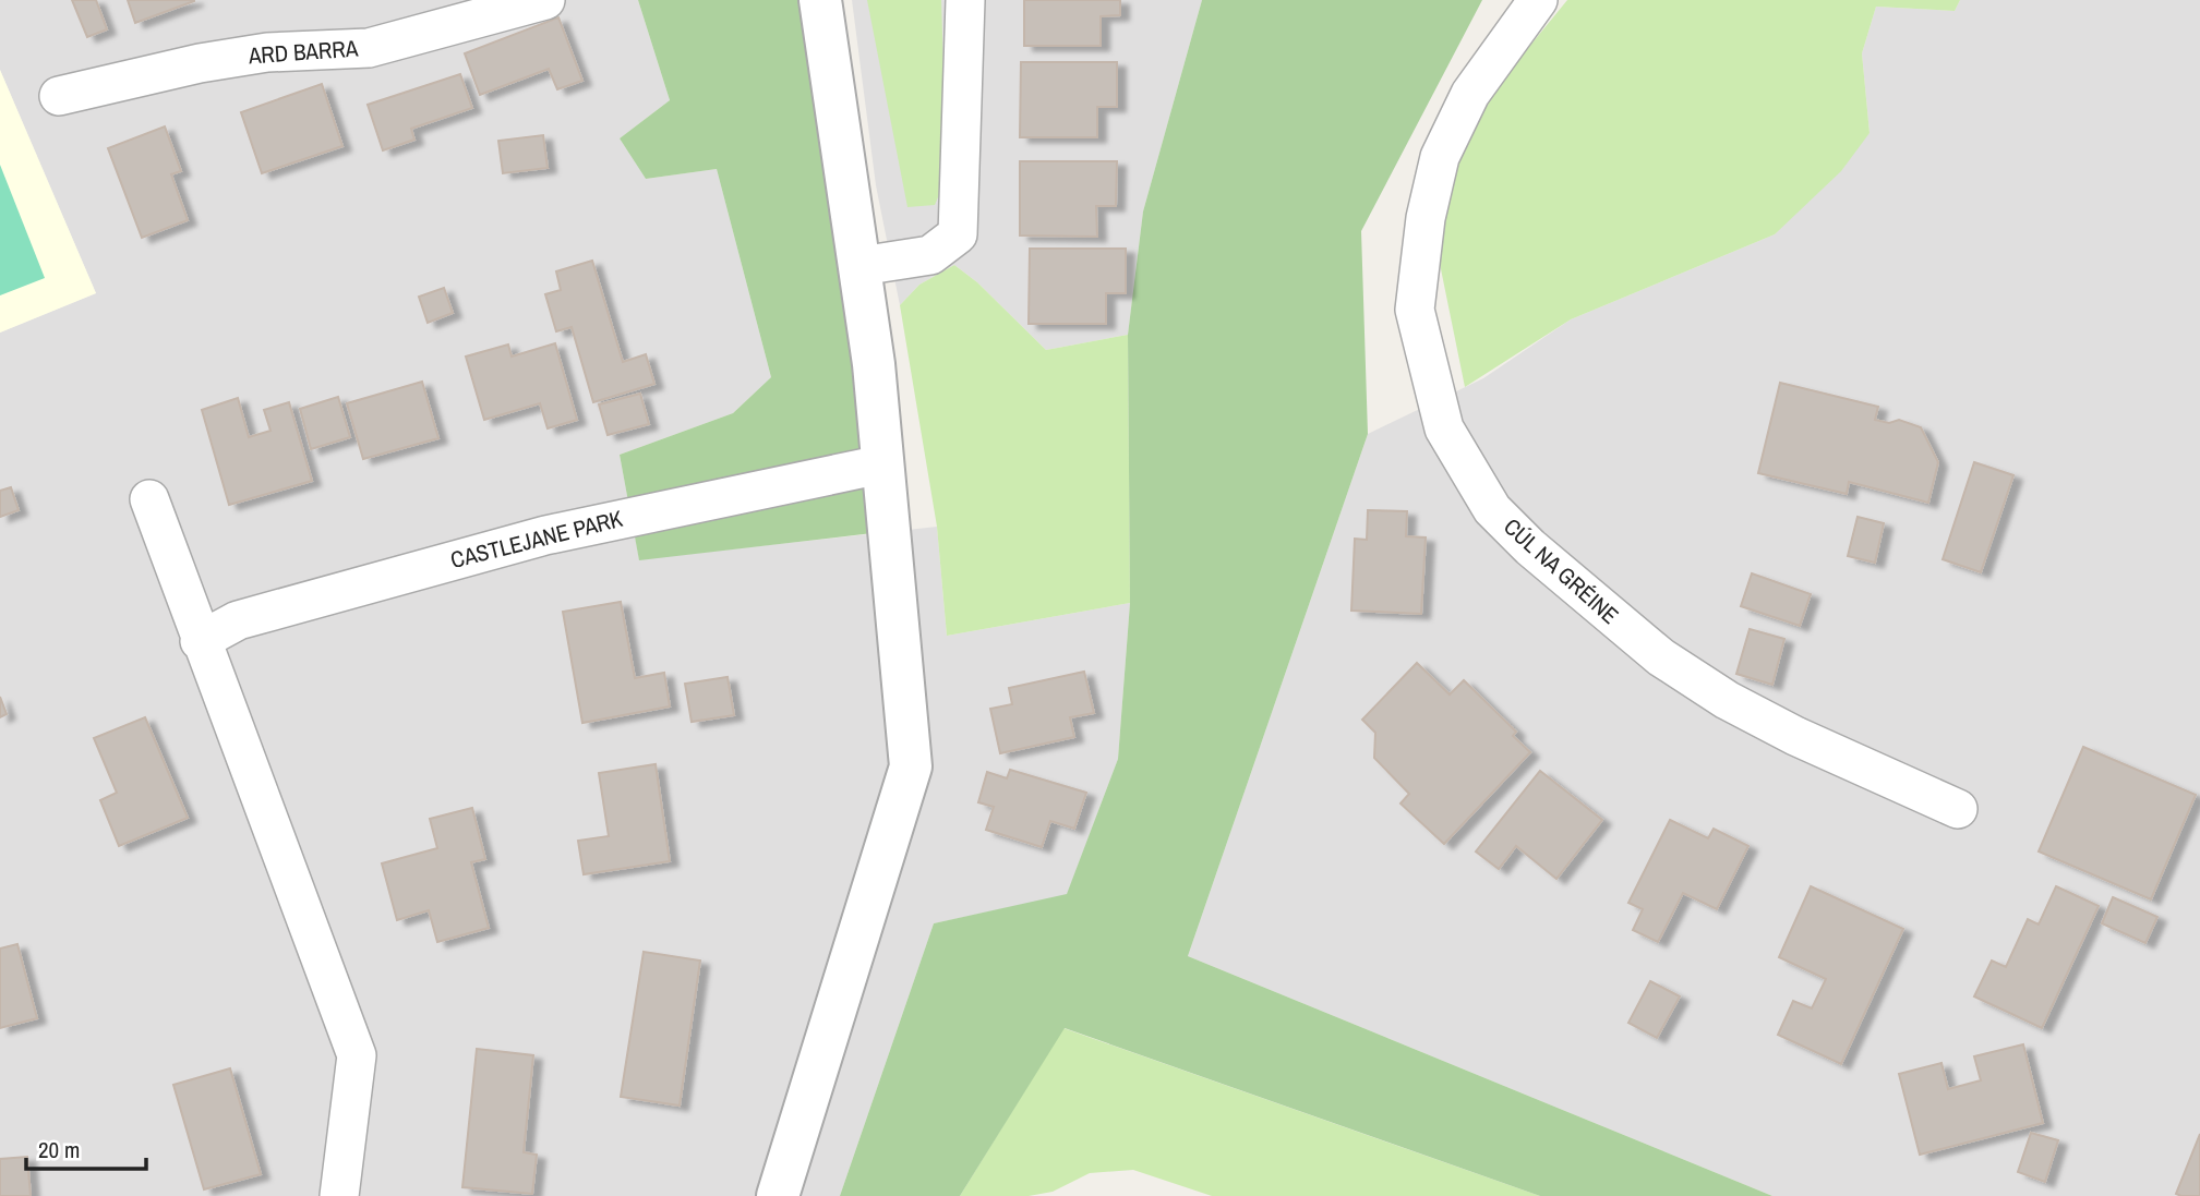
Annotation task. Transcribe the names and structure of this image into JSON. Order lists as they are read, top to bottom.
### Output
{
  "streets": {
    "street": ["ARD BARRA", "CASTLEJANE PARK", "CÚL NA GRÉINE"]
  },
  "scale_bar": "20 m"
}
